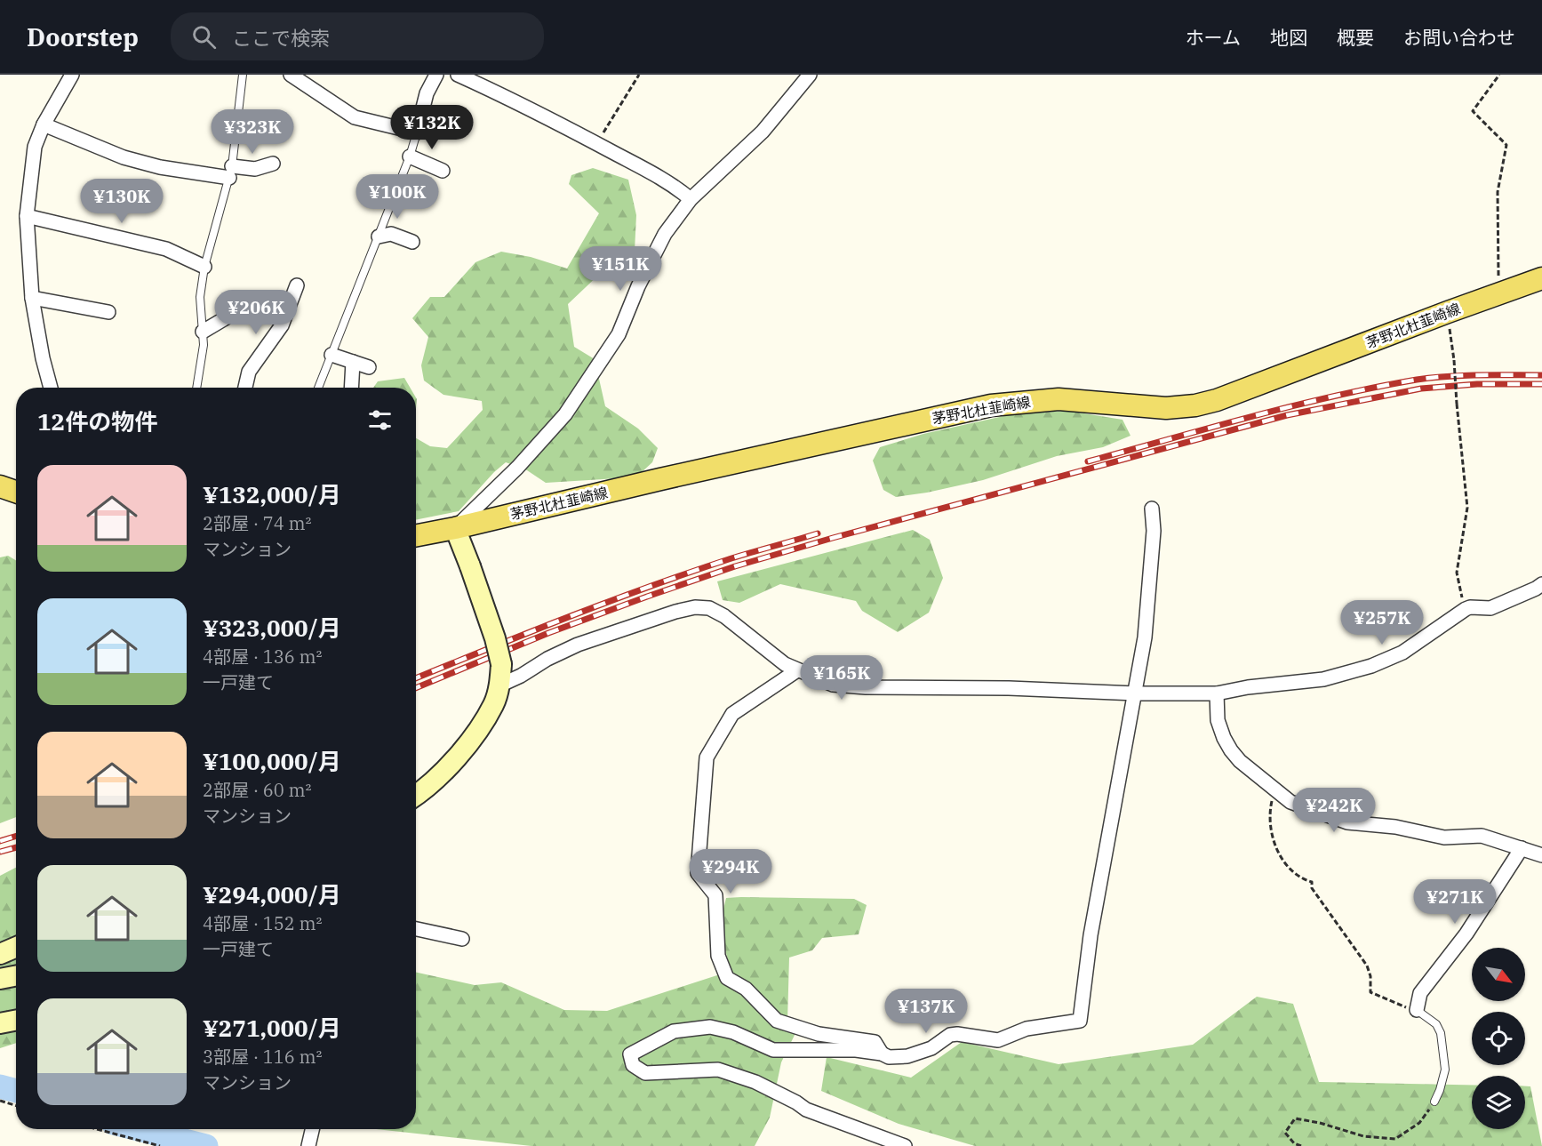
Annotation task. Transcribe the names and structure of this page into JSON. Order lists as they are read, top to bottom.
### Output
{
  "streets": {
    "main road": ["茅野北杜韮崎線"]
  },
  "north": "bottom right",
  "page": {
    "header": "Doorstep",
    "search": "ここで検索",
    "nav": [
      "ホーム",
      "地図",
      "概要",
      "お問い合わせ"
    ],
    "price": [
      "¥132K",
      "¥323K",
      "¥100K",
      "¥130K",
      "¥151K",
      "¥206K",
      "¥257K",
      "¥165K",
      "¥242K",
      "¥294K",
      "¥271K",
      "¥137K"
    ],
    "heading": "12件の物件",
    "list": [
      {
        "name": "¥132,000/月",
        "note": "2部屋 · 74 m² · マンション"
      },
      {
        "name": "¥323,000/月",
        "note": "4部屋 · 136 m² · 一戸建て"
      },
      {
        "name": "¥100,000/月",
        "note": "2部屋 · 60 m² · マンション"
      },
      {
        "name": "¥294,000/月",
        "note": "4部屋 · 152 m² · 一戸建て"
      },
      {
        "name": "¥271,000/月",
        "note": "3部屋 · 116 m² · マンション"
      }
    ]
  }
}
